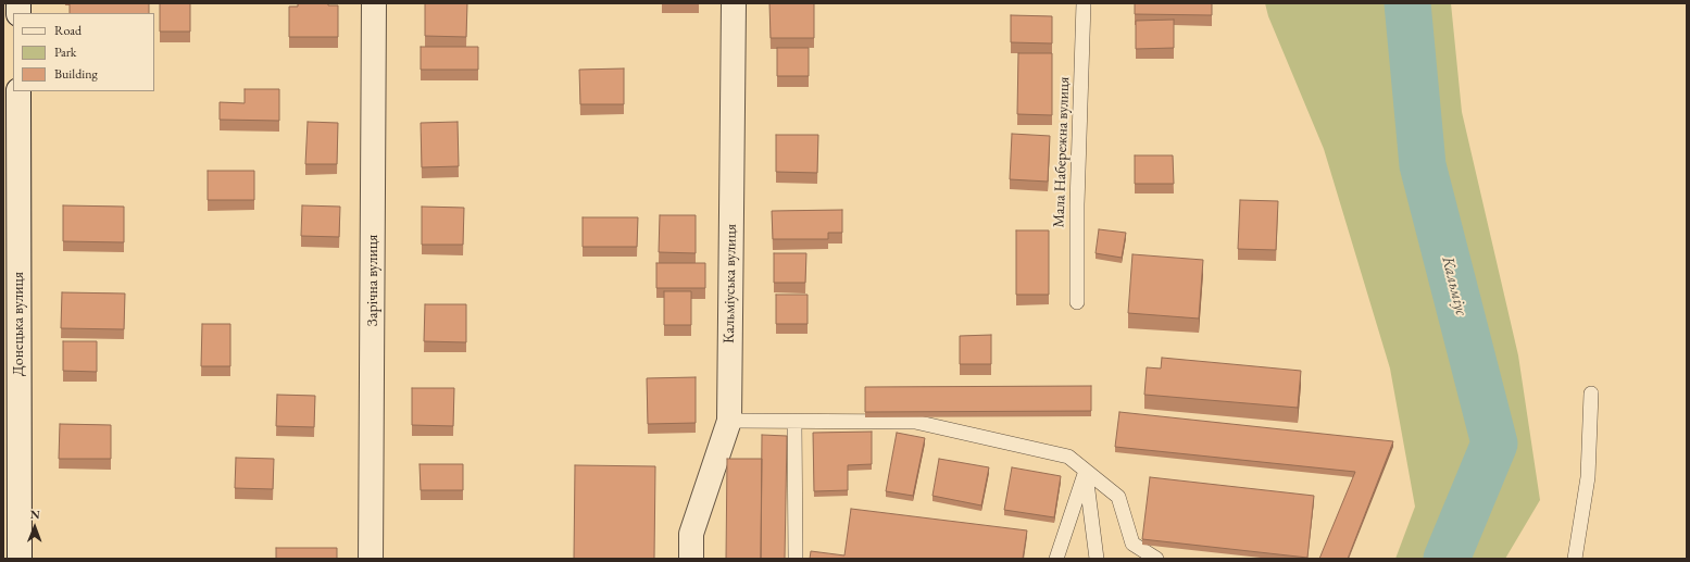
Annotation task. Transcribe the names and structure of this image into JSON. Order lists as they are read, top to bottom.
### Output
{
  "streets": {
    "street": ["Зарічна вулиця", "Кальміуська вулиця", "Донецька вулиця"],
    "lane": ["Мала Набережна вулиця"]
  },
  "water": ["Кальміус"],
  "legend": ["Road", "Park", "Building"],
  "north": "top"
}
